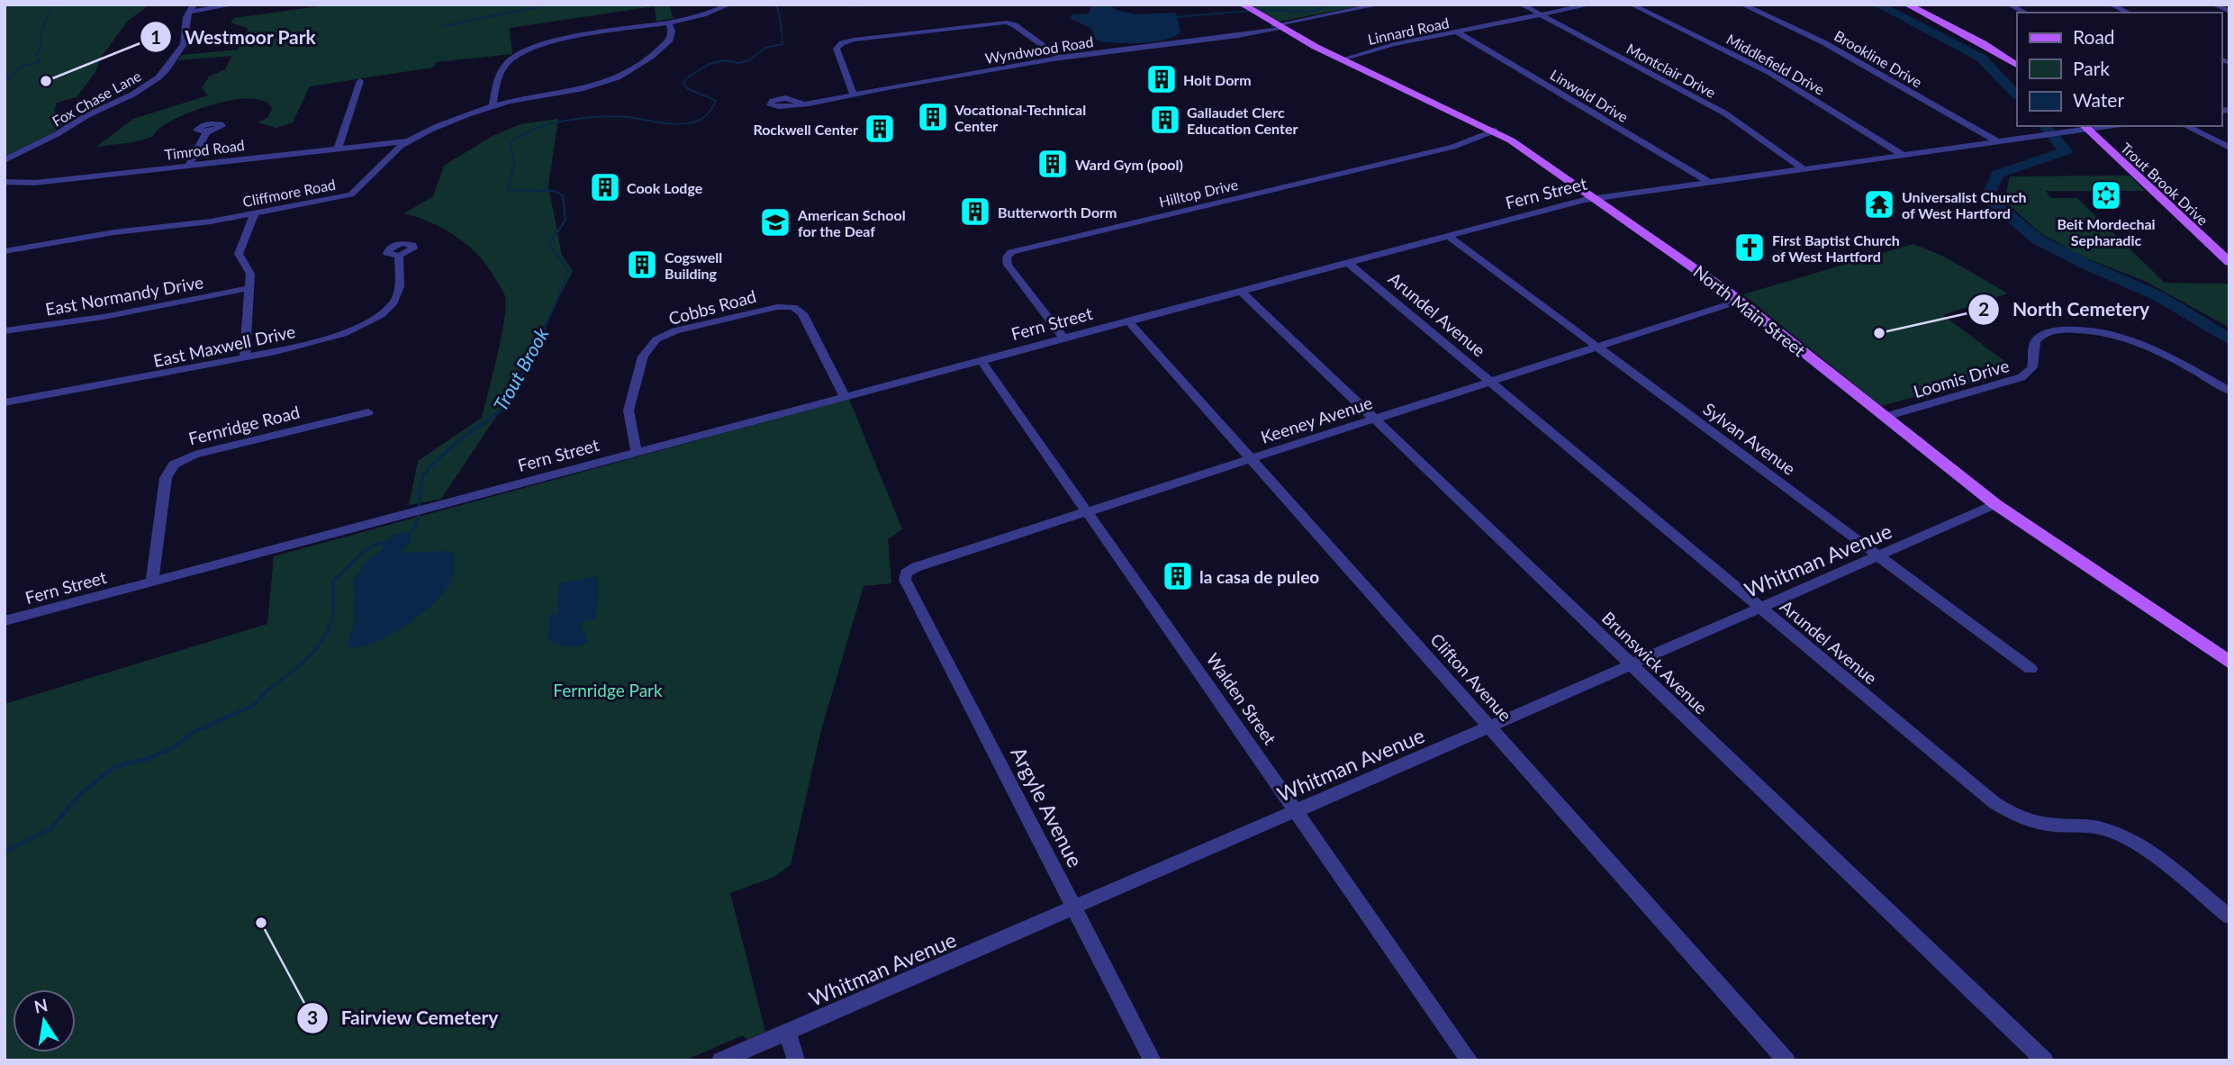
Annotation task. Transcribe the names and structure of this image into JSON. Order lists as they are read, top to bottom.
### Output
{
  "streets": {
    "main road": ["Trout Brook Drive", "North Main Street"],
    "street": [
      "Linnard Road",
      "Wyndwood Road",
      "Brookline Drive",
      "Middlefield Drive",
      "Montclair Drive",
      "Linwold Drive",
      "Fox Chase Lane",
      "Timrod Road",
      "Cliffmore Road",
      "Hilltop Drive",
      "Fern Street",
      "East Normandy Drive",
      "Cobbs Road",
      "Arundel Avenue",
      "East Maxwell Drive",
      "Loomis Drive",
      "Keeney Avenue",
      "Fernridge Road",
      "Sylvan Avenue",
      "Whitman Avenue",
      "Brunswick Avenue",
      "Clifton Avenue",
      "Walden Street",
      "Argyle Avenue"
    ]
  },
  "crossings": [
    ["Linnard Road", "Montclair Drive"],
    ["Linnard Road", "Linwold Drive"],
    ["Linnard Road", "North Main Street"],
    ["Wyndwood Road", "North Main Street"],
    ["Brookline Drive", "Fern Street"],
    ["Middlefield Drive", "Fern Street"],
    ["Montclair Drive", "Fern Street"],
    ["Linwold Drive", "Fern Street"],
    ["Timrod Road", "Cliffmore Road"],
    ["Trout Brook Drive", "Fern Street"],
    ["Hilltop Drive", "Fern Street"],
    ["Hilltop Drive", "North Main Street"],
    ["Fern Street", "Cobbs Road"],
    ["Fern Street", "North Main Street"],
    ["Fern Street", "Arundel Avenue"],
    ["Fern Street", "Fernridge Road"],
    ["Fern Street", "Sylvan Avenue"],
    ["Fern Street", "Brunswick Avenue"],
    ["Fern Street", "Clifton Avenue"],
    ["Fern Street", "Walden Street"],
    ["North Main Street", "Loomis Drive"],
    ["North Main Street", "Keeney Avenue"],
    ["North Main Street", "Whitman Avenue"],
    ["Arundel Avenue", "Keeney Avenue"],
    ["Arundel Avenue", "Whitman Avenue"],
    ["Keeney Avenue", "Sylvan Avenue"],
    ["Keeney Avenue", "Brunswick Avenue"],
    ["Keeney Avenue", "Clifton Avenue"],
    ["Keeney Avenue", "Walden Street"],
    ["Keeney Avenue", "Argyle Avenue"],
    ["Sylvan Avenue", "Whitman Avenue"],
    ["Whitman Avenue", "Brunswick Avenue"],
    ["Whitman Avenue", "Clifton Avenue"],
    ["Whitman Avenue", "Walden Street"],
    ["Whitman Avenue", "Argyle Avenue"]
  ],
  "water": ["Trout Brook"],
  "parks": ["Fernridge Park"],
  "places": {
    "building": [
      "Holt Dorm",
      "Vocational-Technical Center",
      "Gallaudet Clerc Education Center",
      "Rockwell Center",
      "Ward Gym (pool)",
      "Cook Lodge",
      "Butterworth Dorm",
      "Cogswell Building",
      "la casa de puleo"
    ],
    "other": ["Westmoor Park", "North Cemetery", "Fairview Cemetery"],
    "synagogue": ["Beit Mordechai Sepharadic"],
    "temple": ["Universalist Church of West Hartford"],
    "school or university": ["American School for the Deaf"],
    "church": ["First Baptist Church of West Hartford"]
  },
  "legend": ["Road", "Park", "Water"],
  "north": "top"
}
